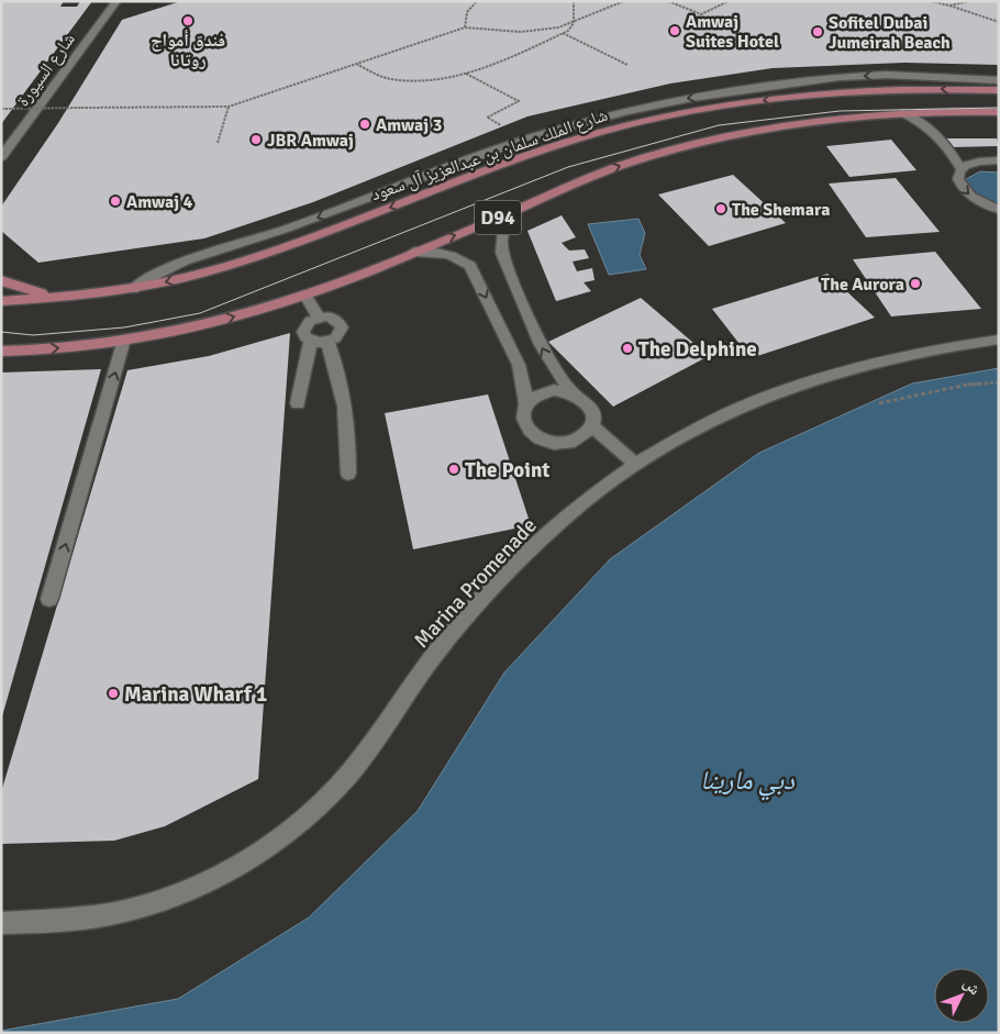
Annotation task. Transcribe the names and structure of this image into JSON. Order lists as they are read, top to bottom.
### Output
{
  "streets": {
    "main road": ["شارع الملك سلمان بن عبدالعزيز آل سعود", "D94"],
    "street": ["شارع السيورة", "Marina Promenade"]
  },
  "water": ["دبي مارينا"],
  "places": [
    "فندق أمواج روتانا",
    "Amwaj Suites Hotel",
    "Sofitel Dubai Jumeirah Beach",
    "Amwaj 3",
    "JBR Amwaj",
    "Amwaj 4",
    "The Shemara",
    "The Aurora",
    "The Delphine",
    "The Point",
    "Marina Wharf 1"
  ],
  "north": "top right"
}
